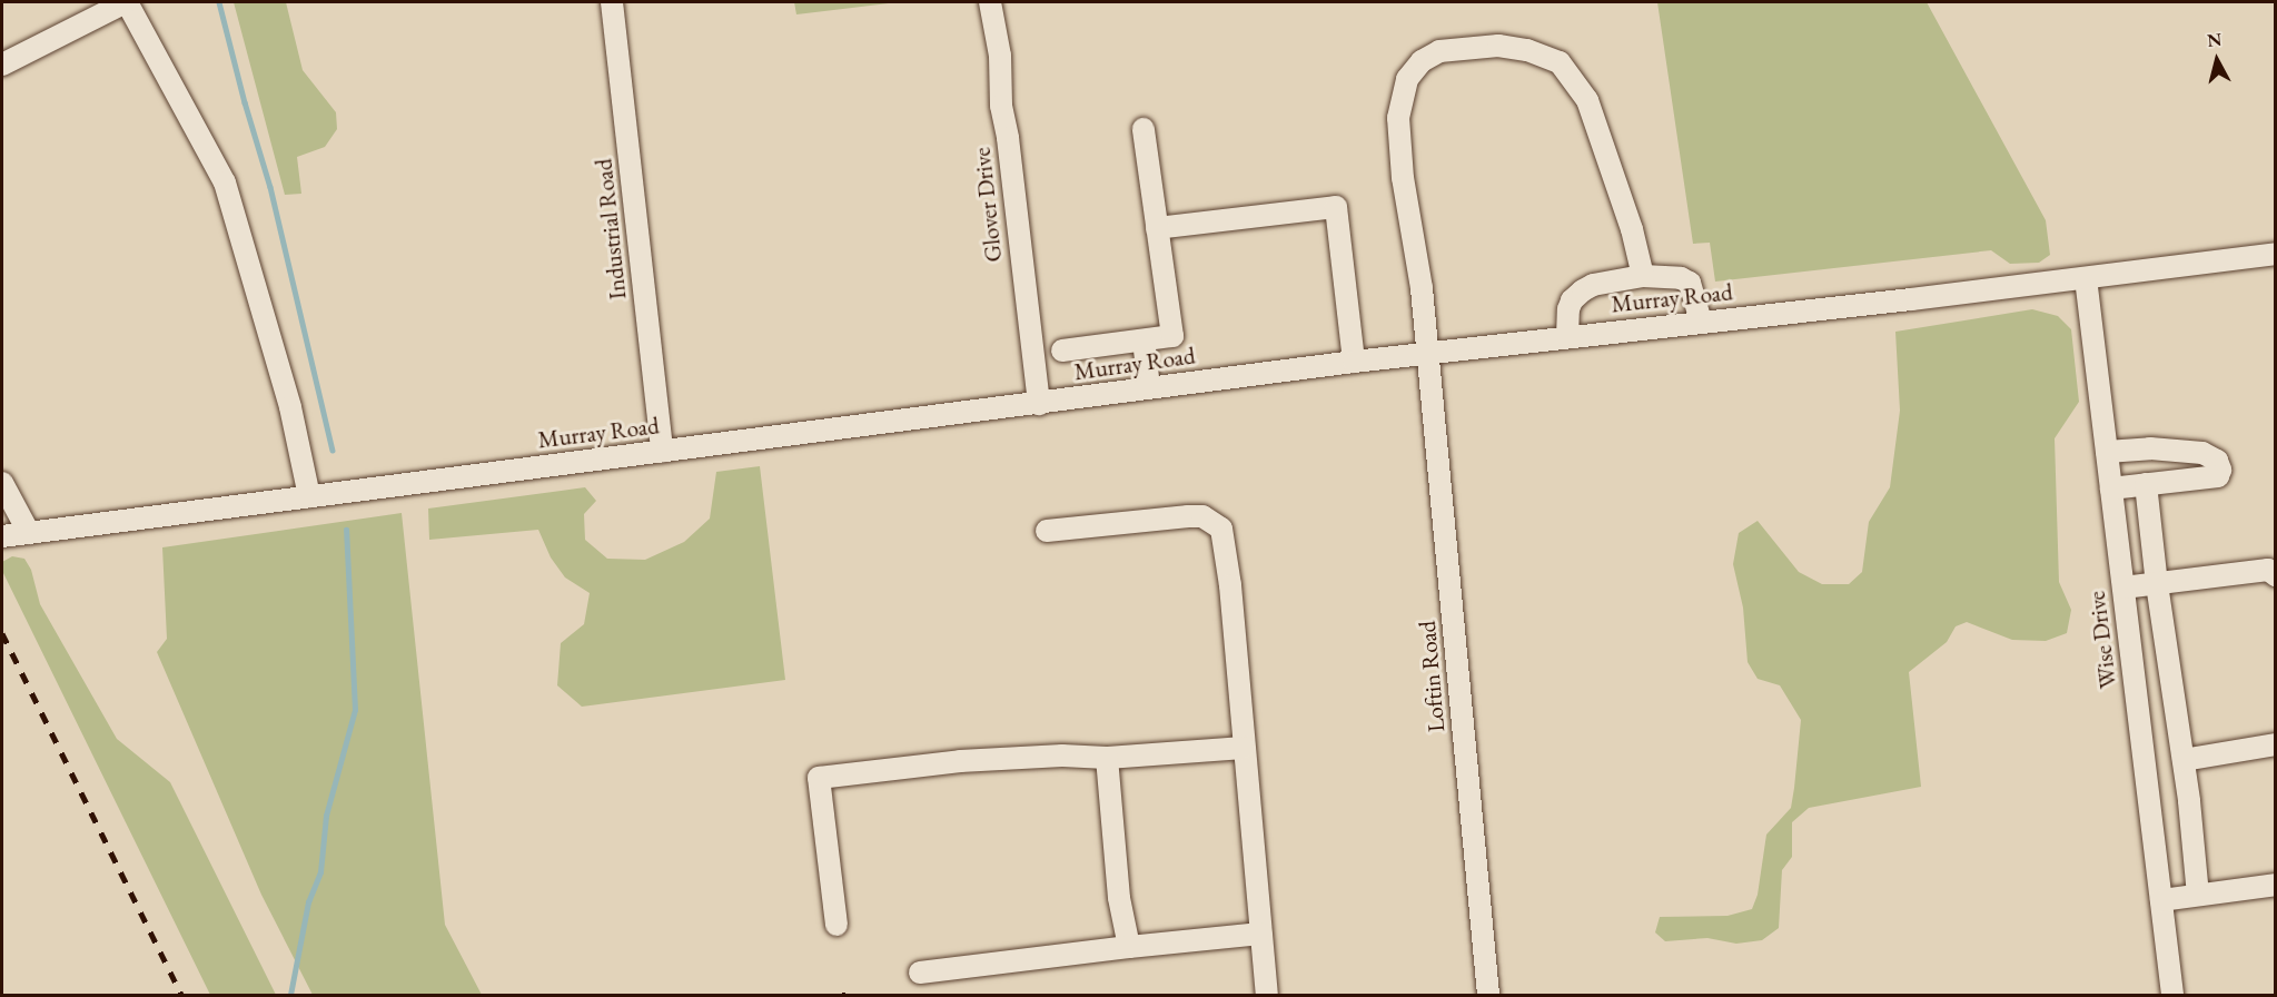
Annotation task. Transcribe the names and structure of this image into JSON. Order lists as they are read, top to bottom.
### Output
{
  "streets": {
    "street": [
      "Glover Drive",
      "Industrial Road",
      "Murray Road",
      "Wise Drive",
      "Loftin Road"
    ]
  },
  "crossings": [
    ["Glover Drive", "Murray Road"],
    ["Industrial Road", "Murray Road"],
    ["Murray Road", "Wise Drive"],
    ["Murray Road", "Loftin Road"]
  ],
  "north": "top"
}
